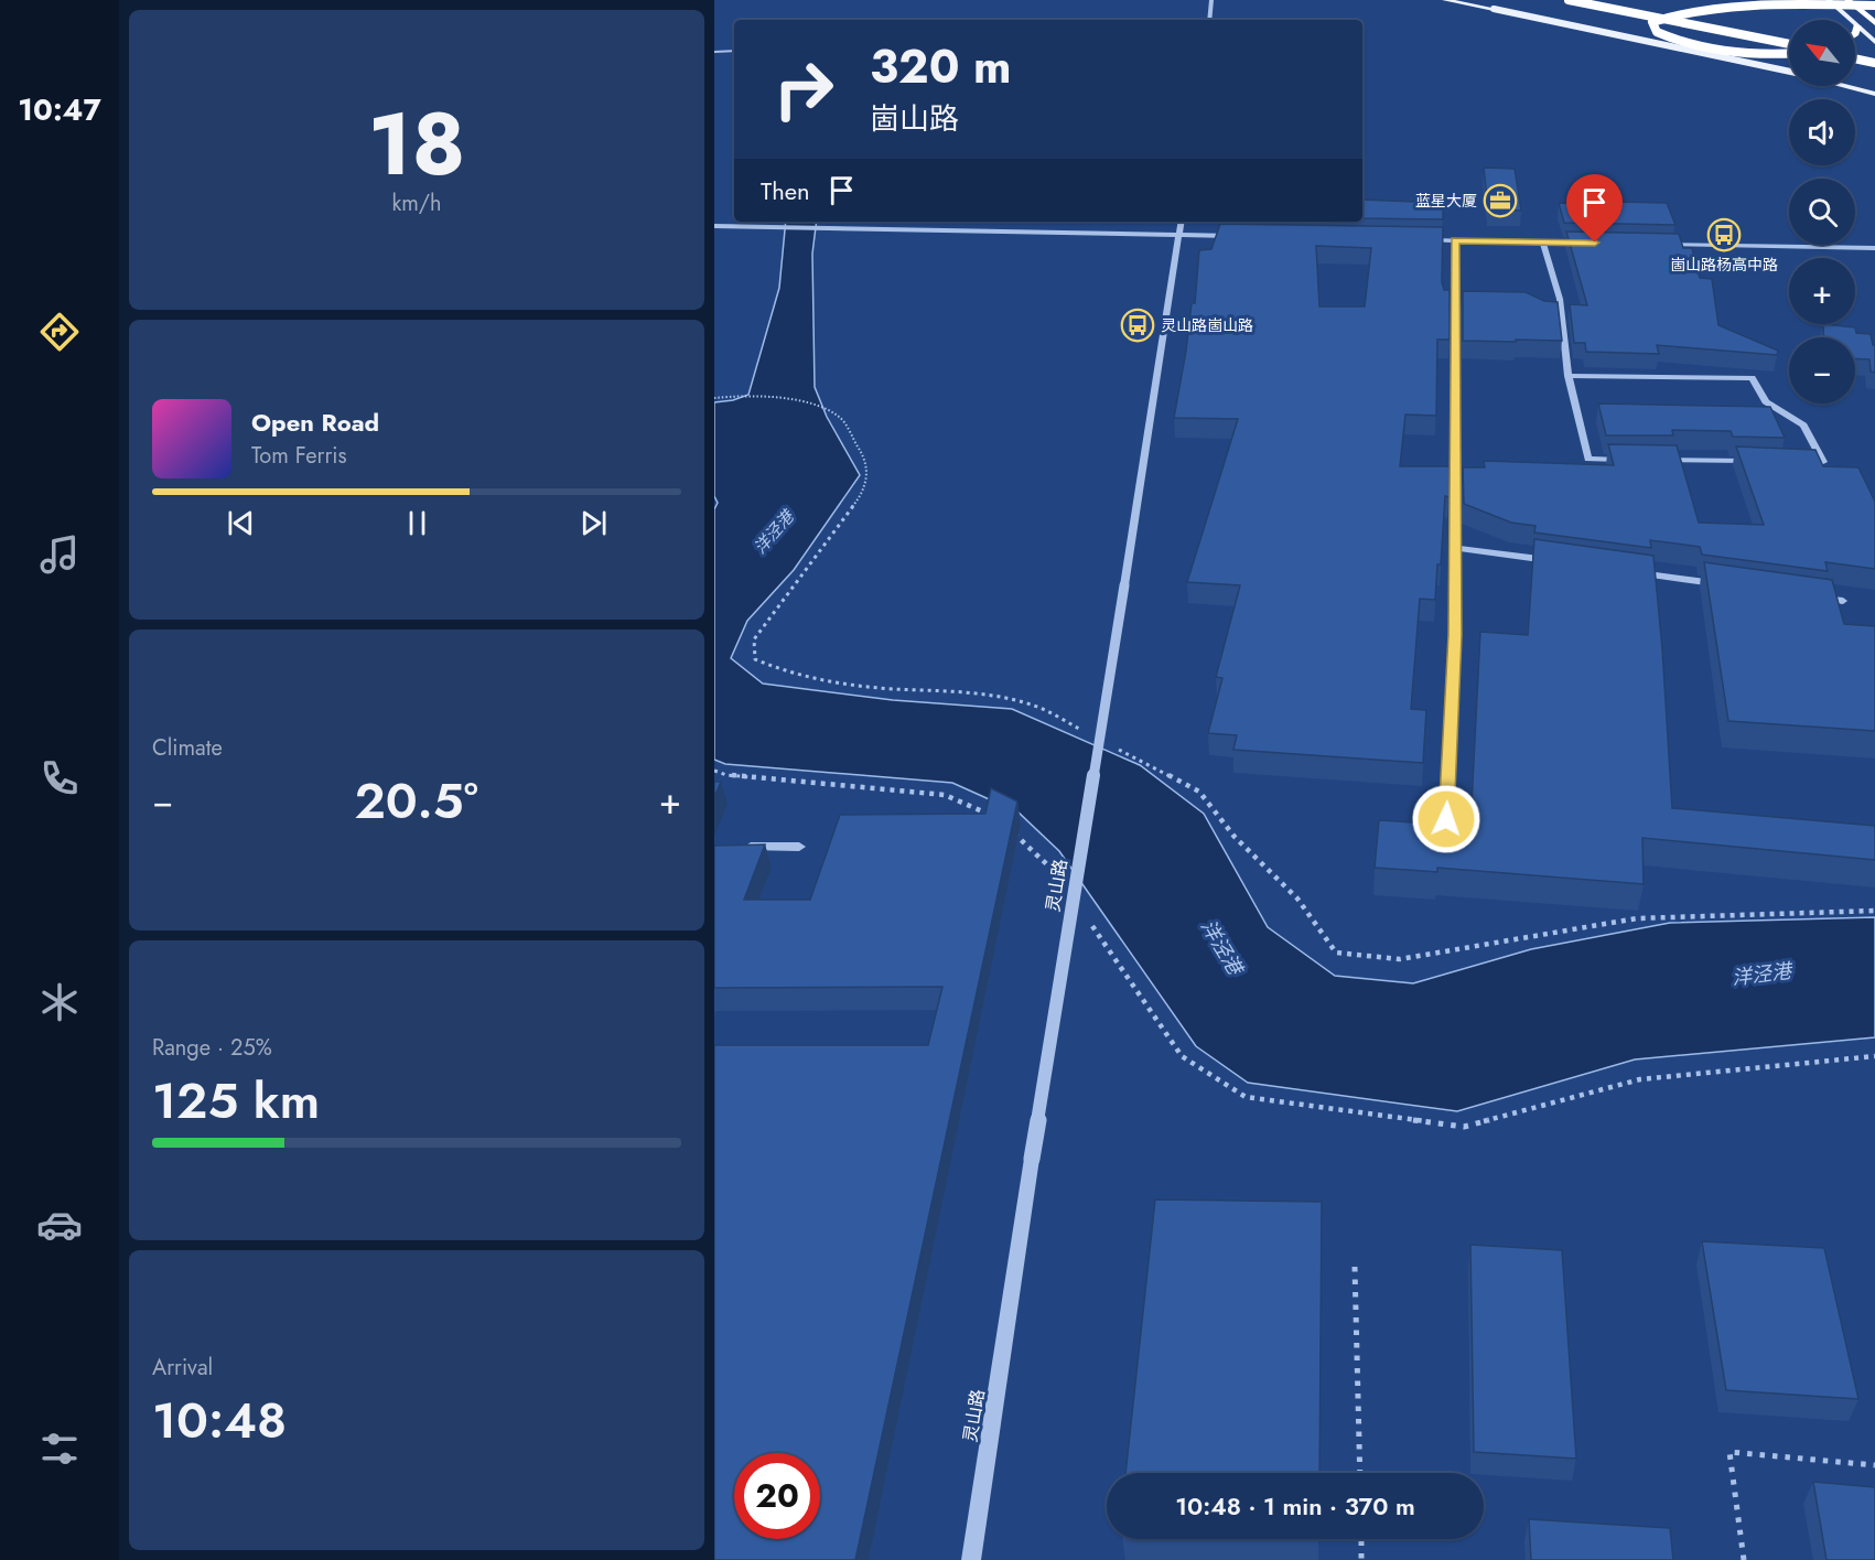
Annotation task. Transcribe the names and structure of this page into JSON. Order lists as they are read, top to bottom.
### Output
{
  "streets": {
    "street": ["灵山路"]
  },
  "water": ["洋泾港"],
  "places": {
    "office": ["蓝星大厦"],
    "bus stop": ["崮山路杨高中路", "灵山路崮山路"]
  },
  "north": "top left",
  "page": {
    "tabs": "10:47",
    "tile": [
      ["18", "km/h"],
      "Climate",
      ["Range · 25%", "125 km"],
      ["Arrival", "10:48"]
    ],
    "map_buttons": ["+", "−"],
    "turn": ["320 m", "崮山路"],
    "then": "Then",
    "song": ["Open Road", "Tom Ferris"],
    "heat": ["−", "20.5°", "+"],
    "limit": "20",
    "trip": "10:48 · 1 min · 370 m"
  }
}
